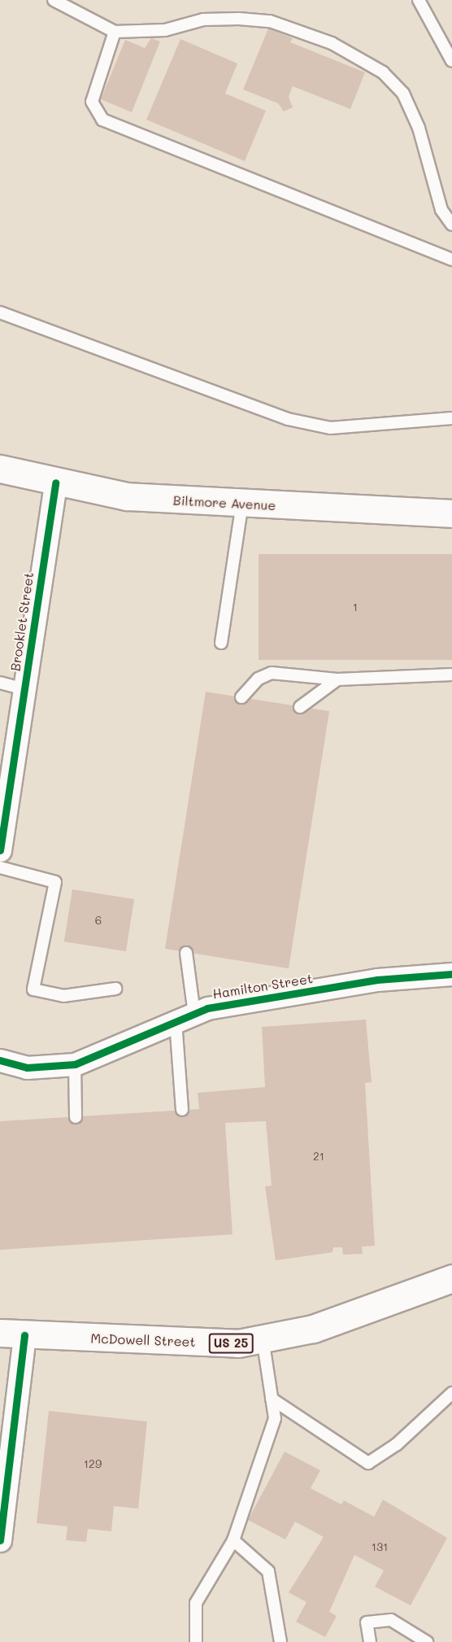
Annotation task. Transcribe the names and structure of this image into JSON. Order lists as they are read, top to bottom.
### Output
{
  "streets": {
    "main road": ["Biltmore Avenue", "McDowell Street", "US 25"],
    "street": ["Brooklet Street", "Hamilton Street"]
  },
  "crossings": [
    ["Biltmore Avenue", "Brooklet Street"]
  ],
  "house_numbers": [
    "1",
    "6",
    "21",
    "129",
    "131"
  ]
}
